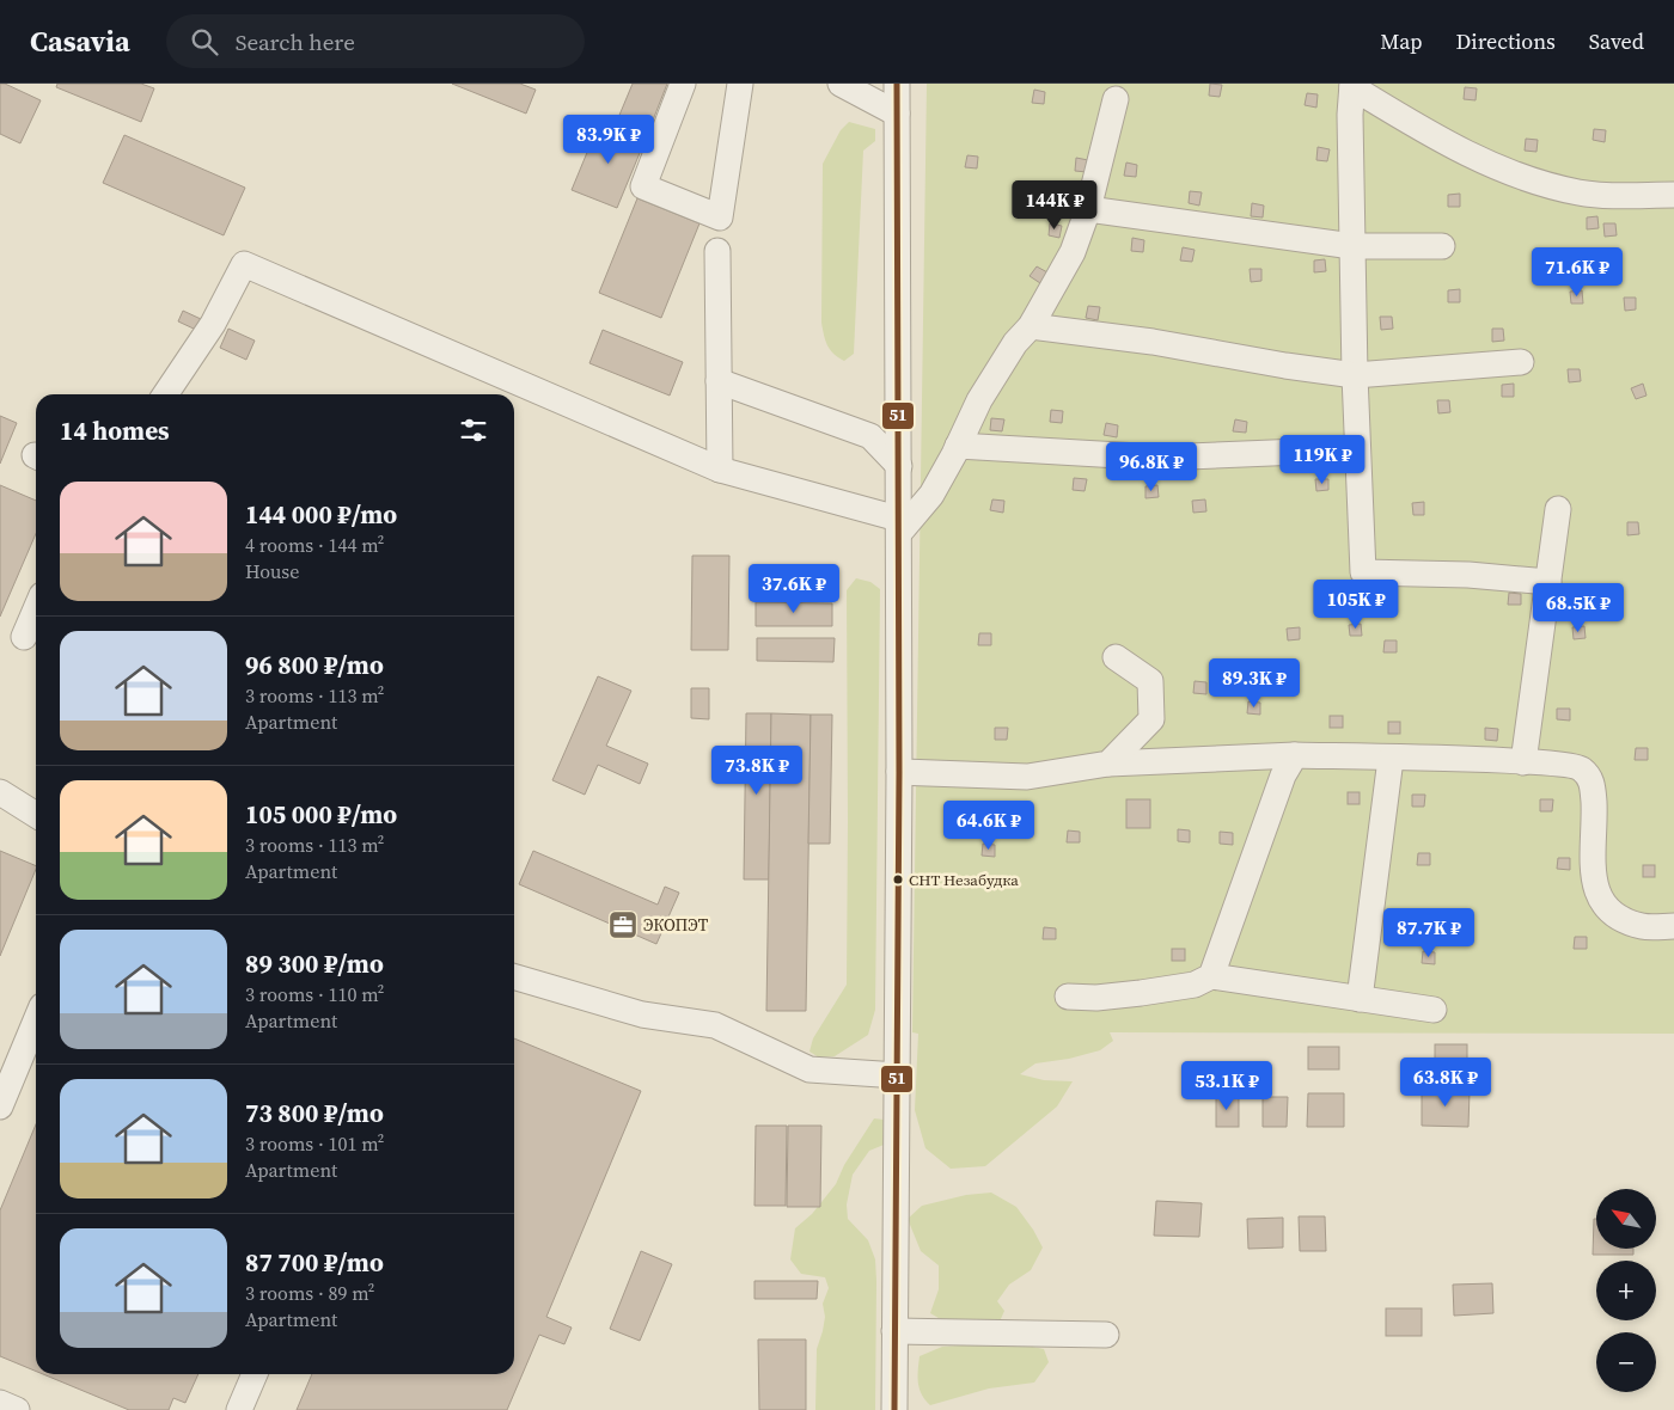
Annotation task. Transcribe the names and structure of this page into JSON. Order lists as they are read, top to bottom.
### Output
{
  "places": {
    "other": ["СНТ Незабудка"],
    "office": ["ЭКОПЭТ"]
  },
  "lines": ["transit line 51"],
  "north": "top left",
  "page": {
    "header": "Casavia",
    "search": "Search here",
    "nav": ["Map", "Directions", "Saved"],
    "price": [
      "83.9K ₽",
      "144K ₽",
      "71.6K ₽",
      "119K ₽",
      "96.8K ₽",
      "37.6K ₽",
      "105K ₽",
      "68.5K ₽",
      "89.3K ₽",
      "73.8K ₽",
      "64.6K ₽",
      "87.7K ₽",
      "63.8K ₽",
      "53.1K ₽"
    ],
    "heading": "14 homes",
    "list": [
      {
        "name": "144 000 ₽/mo",
        "note": "4 rooms · 144 m² · House"
      },
      {
        "name": "96 800 ₽/mo",
        "note": "3 rooms · 113 m² · Apartment"
      },
      {
        "name": "105 000 ₽/mo",
        "note": "3 rooms · 113 m² · Apartment"
      },
      {
        "name": "89 300 ₽/mo",
        "note": "3 rooms · 110 m² · Apartment"
      },
      {
        "name": "73 800 ₽/mo",
        "note": "3 rooms · 101 m² · Apartment"
      },
      {
        "name": "87 700 ₽/mo",
        "note": "3 rooms · 89 m² · Apartment"
      }
    ],
    "map_buttons": ["+", "−"]
  }
}
